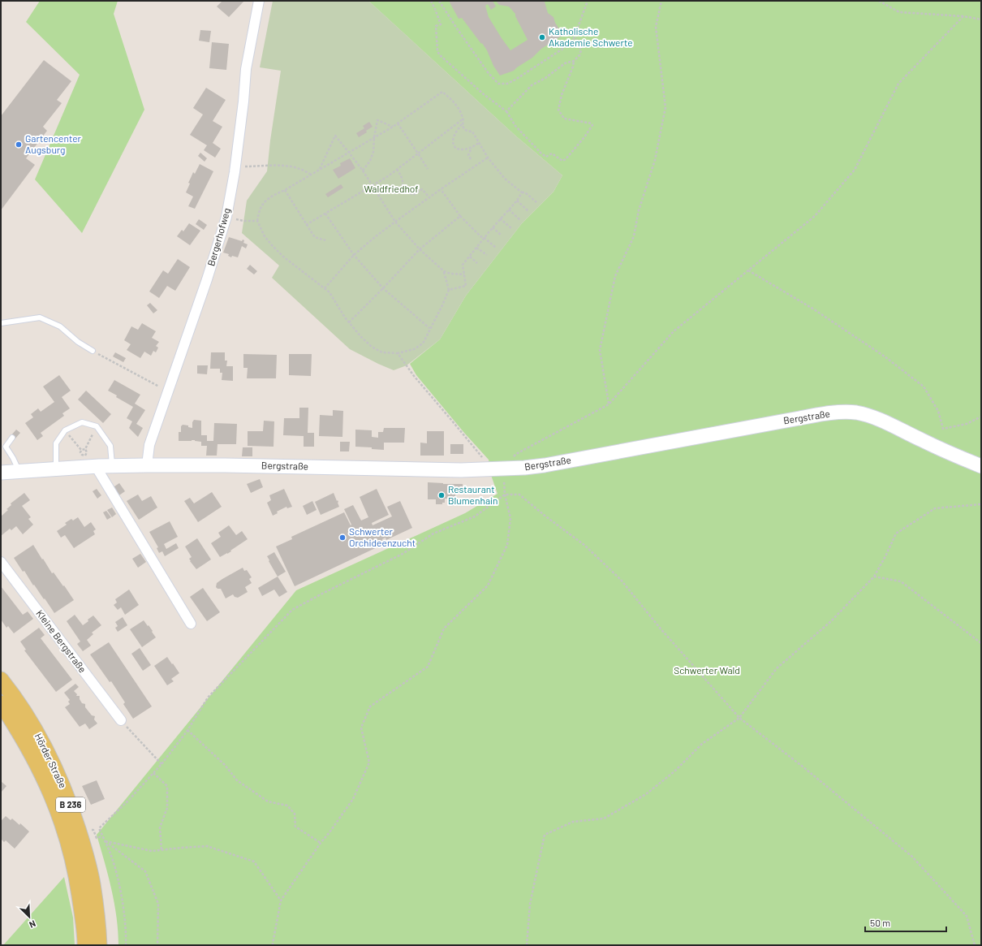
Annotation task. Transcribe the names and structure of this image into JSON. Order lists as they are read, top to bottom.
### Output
{
  "streets": {
    "main road": ["Bergstraße", "Hörder Straße", "B 236"],
    "street": ["Bergerhofweg", "Kleine Bergstraße"]
  },
  "crossings": [
    ["Bergerhofweg", "Bergstraße"]
  ],
  "parks": ["Waldfriedhof", "Schwerter Wald"],
  "places": [
    "Katholische Akademie Schwerte",
    "Gartencenter Augsburg",
    "Restaurant Blumenhain",
    "Schwerter Orchideenzucht"
  ],
  "scale_bar": "50 m",
  "north": "bottom right"
}
